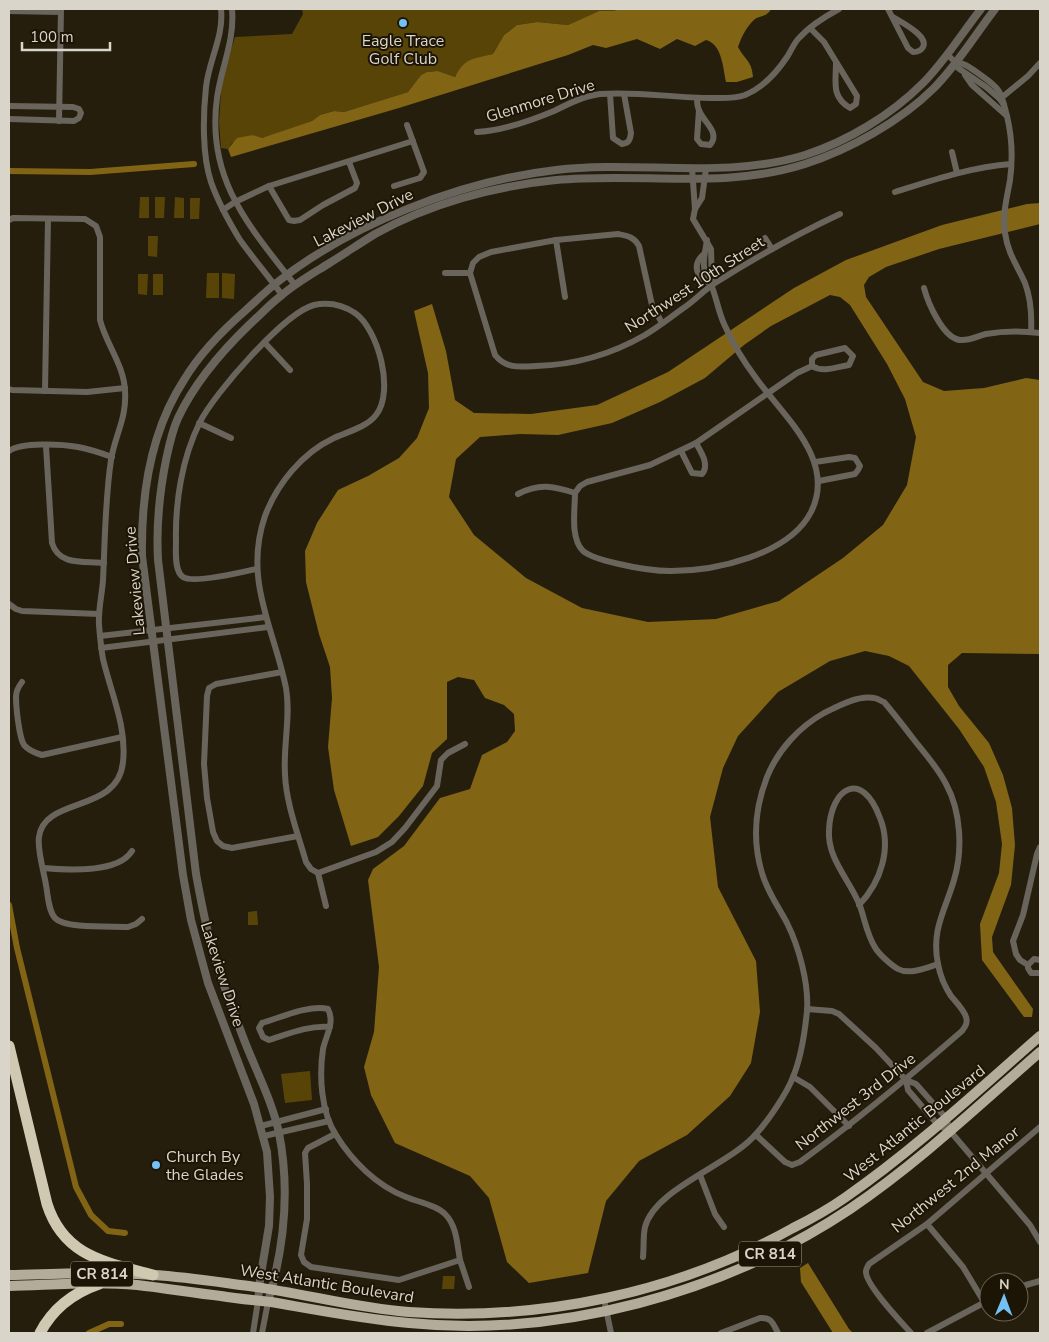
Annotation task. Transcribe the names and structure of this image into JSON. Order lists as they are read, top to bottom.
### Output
{
  "streets": {
    "main road": ["West Atlantic Boulevard", "CR 814"],
    "street": [
      "Glenmore Drive",
      "Lakeview Drive",
      "Northwest 10th Street",
      "Northwest 3rd Drive",
      "Northwest 2nd Manor"
    ]
  },
  "crossings": [
    ["Lakeview Drive", "West Atlantic Boulevard"]
  ],
  "places": ["Eagle Trace Golf Club", "Church By the Glades"],
  "scale_bar": "100 m",
  "north": "top"
}
